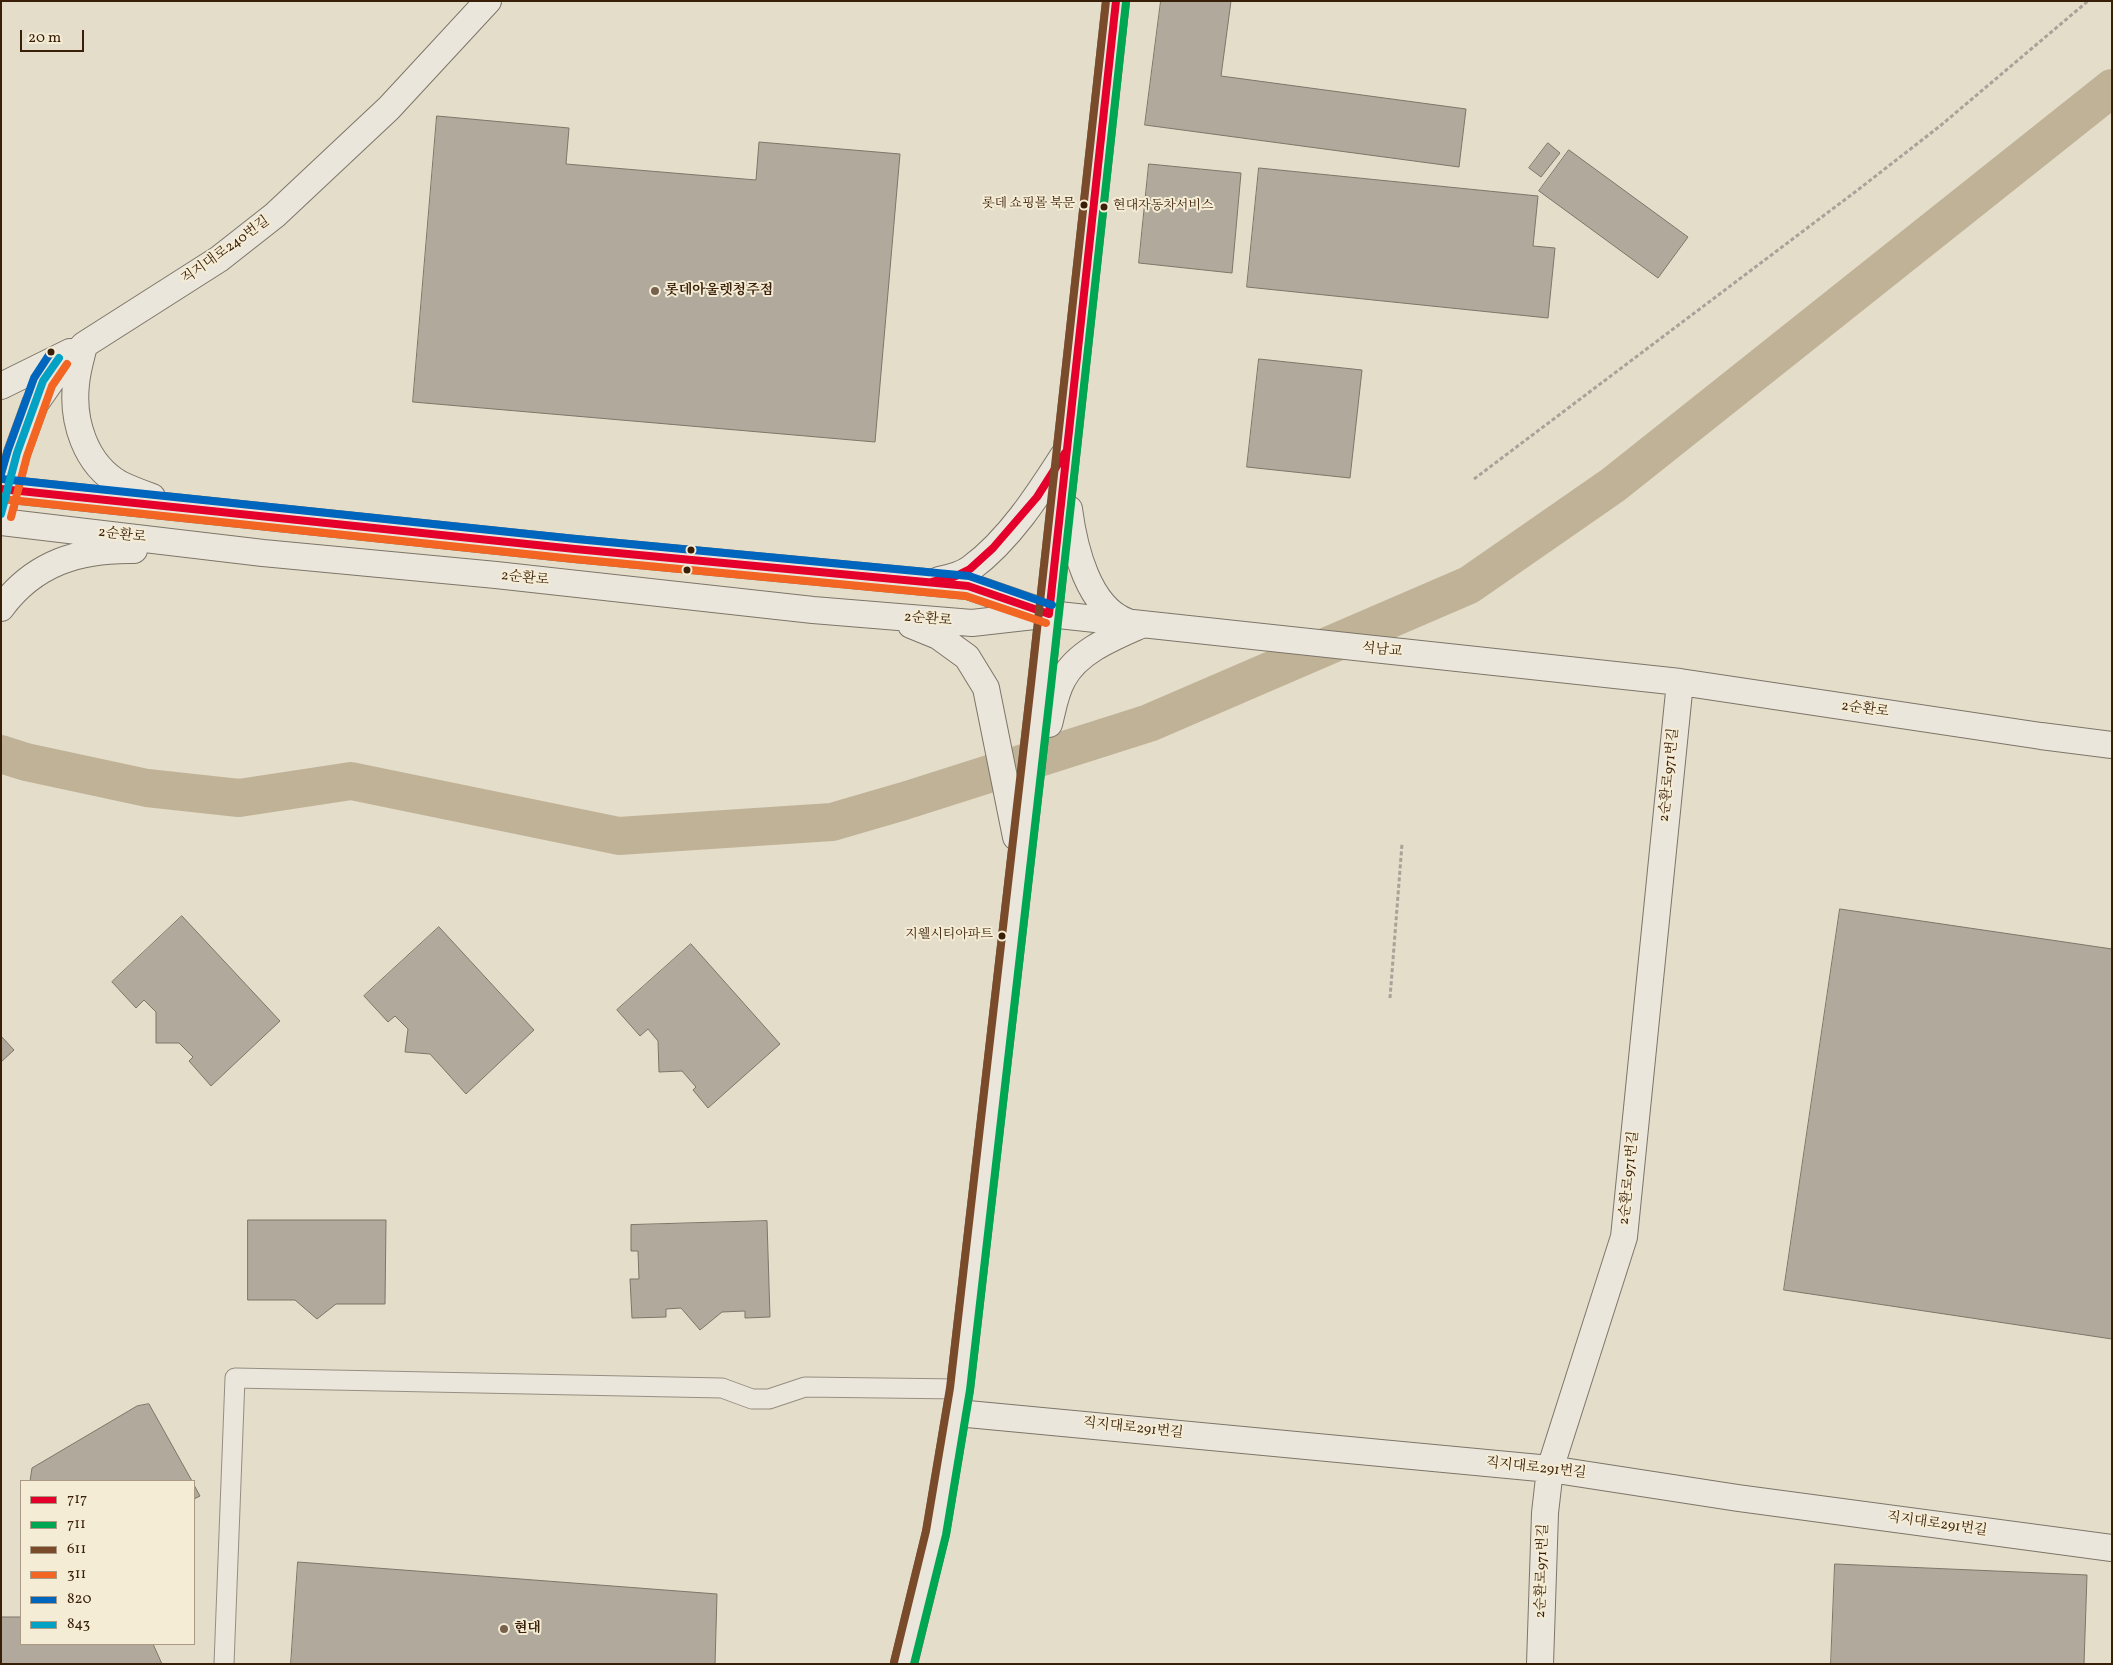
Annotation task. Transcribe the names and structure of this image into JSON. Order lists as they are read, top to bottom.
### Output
{
  "streets": {
    "street": [
      "직지대로240번길",
      "2순환로",
      "석남교",
      "2순환로971번길",
      "직지대로291번길"
    ]
  },
  "crossings": [
    ["직지대로240번길", "2순환로"],
    ["2순환로", "석남교"],
    ["2순환로", "2순환로971번길"],
    ["2순환로971번길", "직지대로291번길"]
  ],
  "places": [
    "롯데 쇼핑몰 북문",
    "현대자동차서비스",
    "롯데아울렛청주점",
    "지웰시티아파트",
    "현대"
  ],
  "lines": [
    "transit line 717",
    "transit line 611",
    "transit line 711",
    "transit line 820",
    "transit line 843",
    "transit line 311"
  ],
  "legend": [
    "717",
    "711",
    "611",
    "311",
    "820",
    "843"
  ],
  "scale_bar": "20 m"
}
